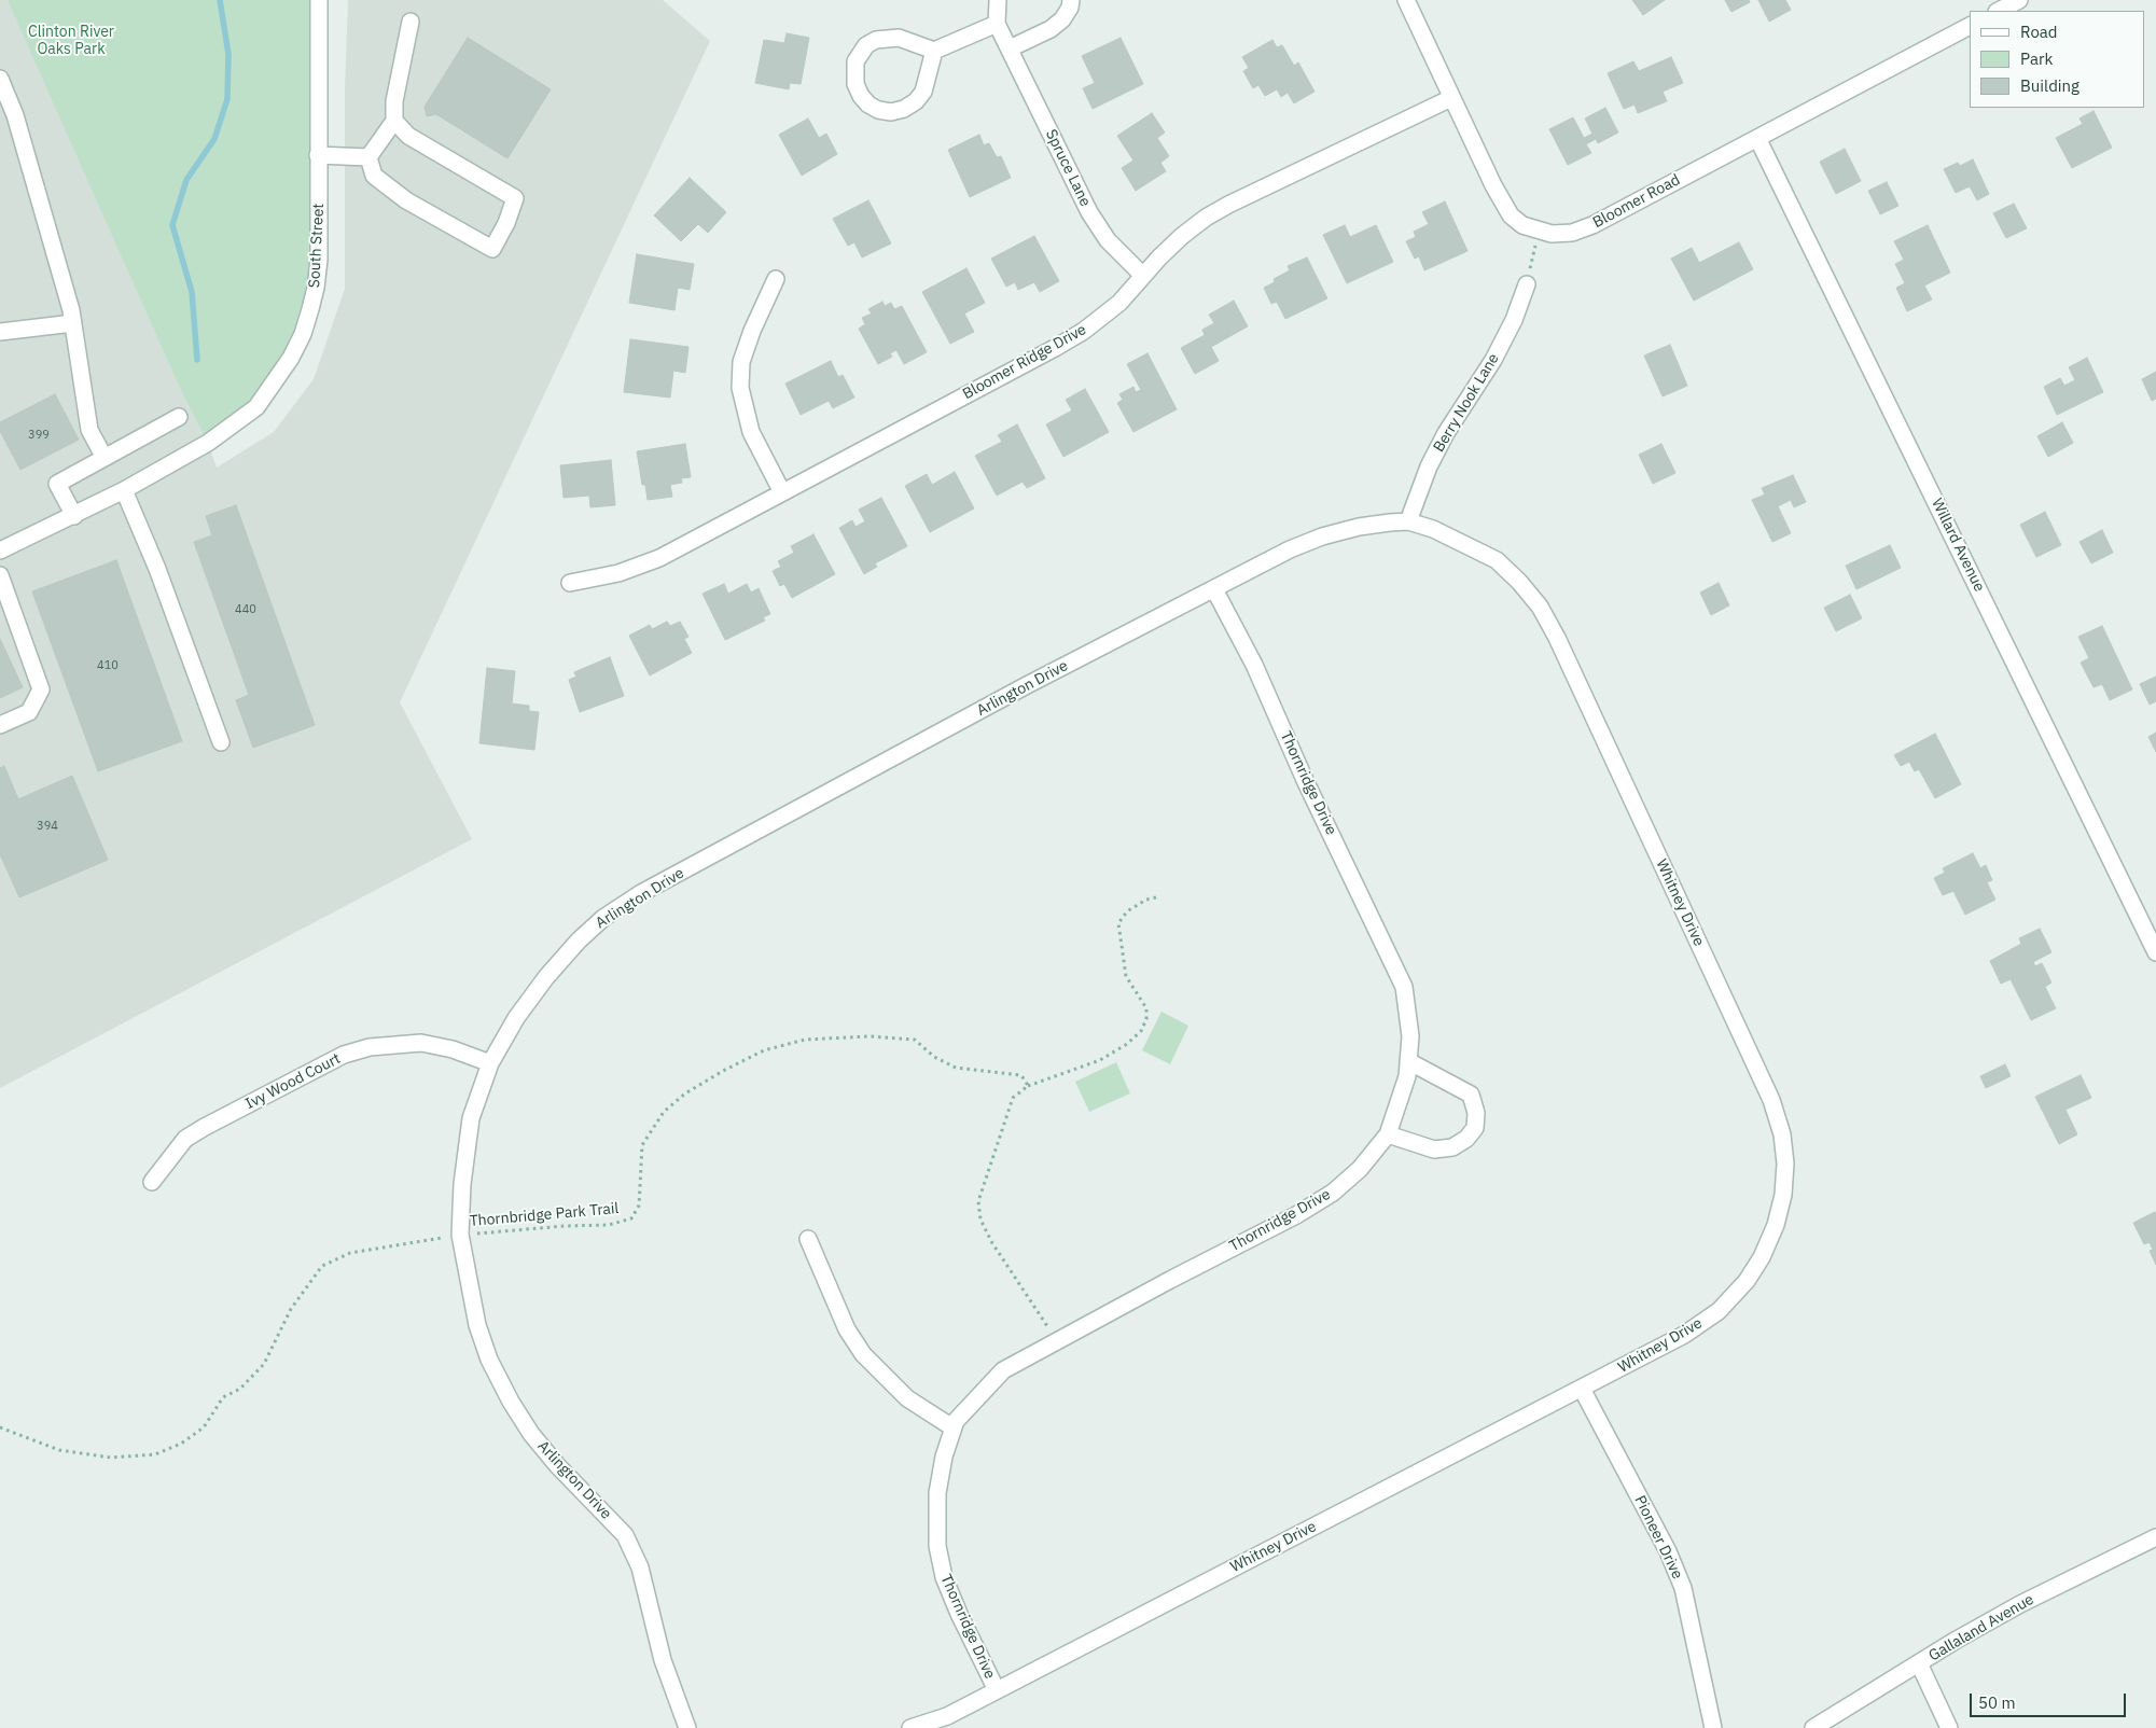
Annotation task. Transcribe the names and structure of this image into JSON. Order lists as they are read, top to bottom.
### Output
{
  "streets": {
    "street": [
      "Spruce Lane",
      "Bloomer Road",
      "South Street",
      "Bloomer Ridge Drive",
      "Berry Nook Lane",
      "Willard Avenue",
      "Arlington Drive",
      "Thornridge Drive",
      "Whitney Drive",
      "Ivy Wood Court",
      "Pioneer Drive",
      "Gallaland Avenue"
    ],
    "path": ["Thornbridge Park Trail"]
  },
  "crossings": [
    ["Spruce Lane", "Bloomer Ridge Drive"],
    ["Bloomer Road", "Bloomer Ridge Drive"],
    ["Bloomer Road", "Willard Avenue"],
    ["Berry Nook Lane", "Arlington Drive"],
    ["Berry Nook Lane", "Whitney Drive"],
    ["Arlington Drive", "Thornridge Drive"],
    ["Arlington Drive", "Whitney Drive"],
    ["Arlington Drive", "Ivy Wood Court"],
    ["Arlington Drive", "Thornbridge Park Trail"],
    ["Thornridge Drive", "Whitney Drive"],
    ["Whitney Drive", "Pioneer Drive"]
  ],
  "parks": ["Clinton River Oaks Park"],
  "house_numbers": [
    "399",
    "440",
    "410",
    "394"
  ],
  "legend": ["Road", "Park", "Building"],
  "scale_bar": "50 m"
}
